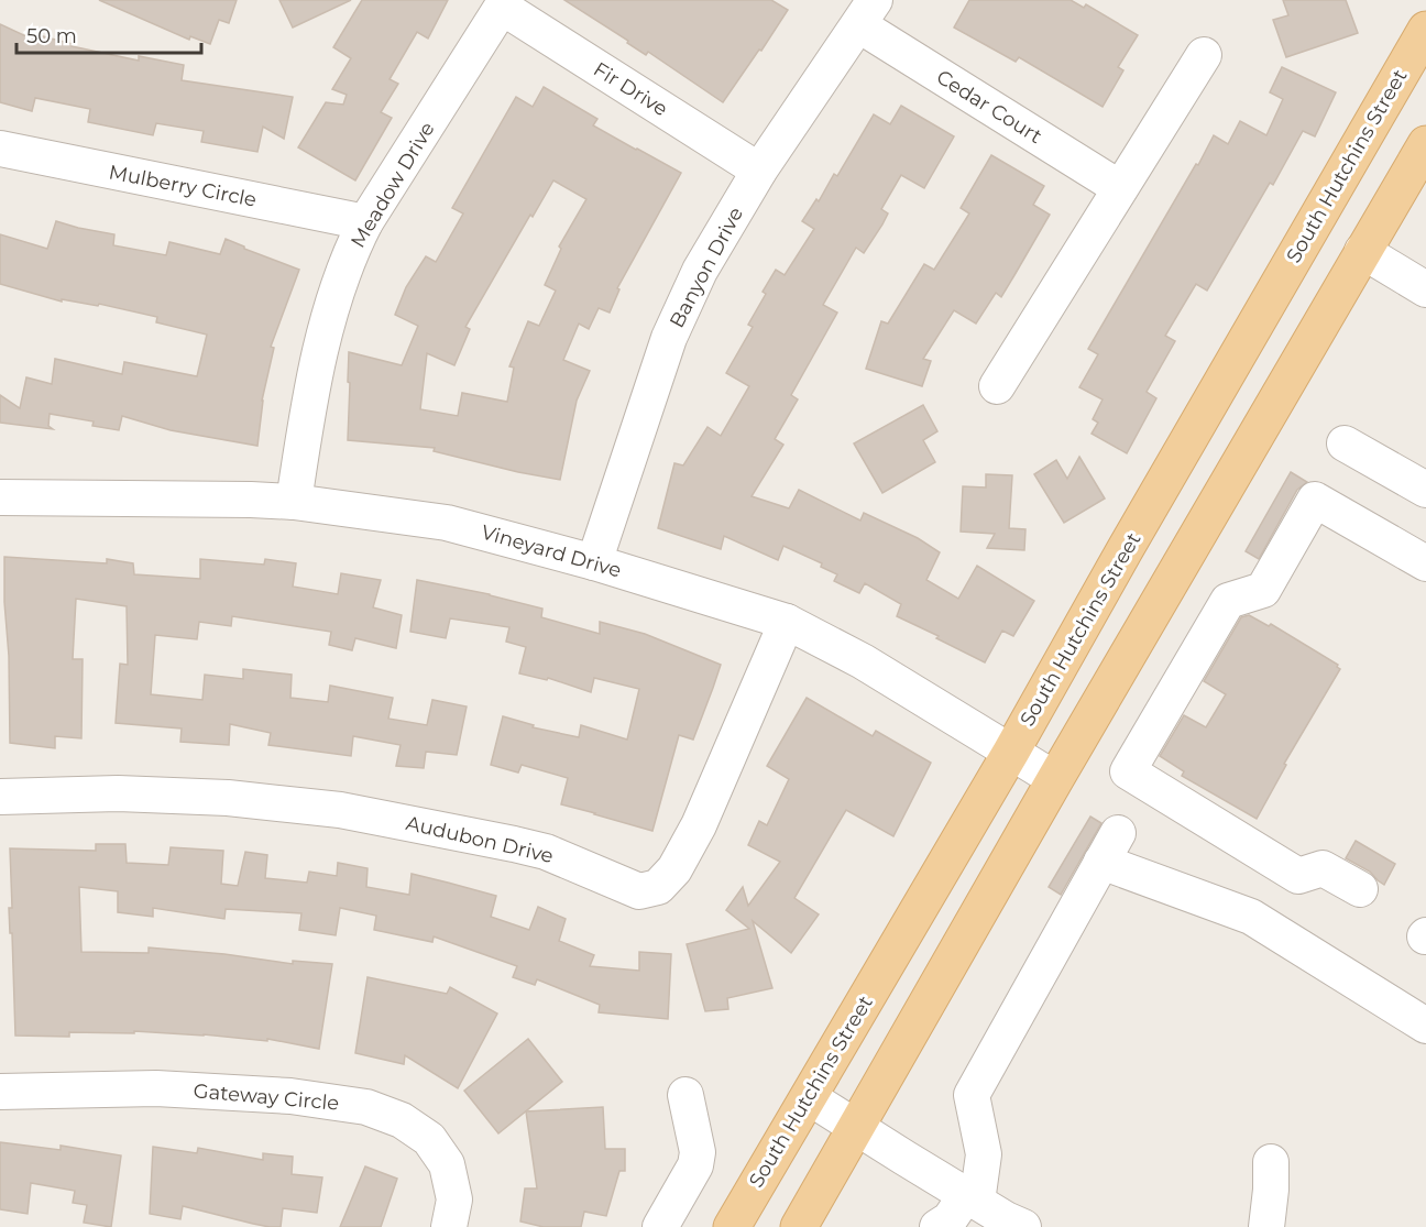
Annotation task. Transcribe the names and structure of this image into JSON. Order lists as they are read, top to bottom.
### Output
{
  "streets": {
    "main road": ["South Hutchins Street"],
    "street": [
      "Fir Drive",
      "Cedar Court",
      "Meadow Drive",
      "Mulberry Circle",
      "Banyon Drive",
      "Vineyard Drive",
      "Audubon Drive",
      "Gateway Circle"
    ]
  },
  "crossings": [
    ["Fir Drive", "Meadow Drive"],
    ["Fir Drive", "Banyon Drive"],
    ["Cedar Court", "Banyon Drive"],
    ["South Hutchins Street", "Vineyard Drive"],
    ["Meadow Drive", "Mulberry Circle"],
    ["Meadow Drive", "Vineyard Drive"],
    ["Banyon Drive", "Vineyard Drive"],
    ["Vineyard Drive", "Audubon Drive"]
  ],
  "scale_bar": "50 m"
}
